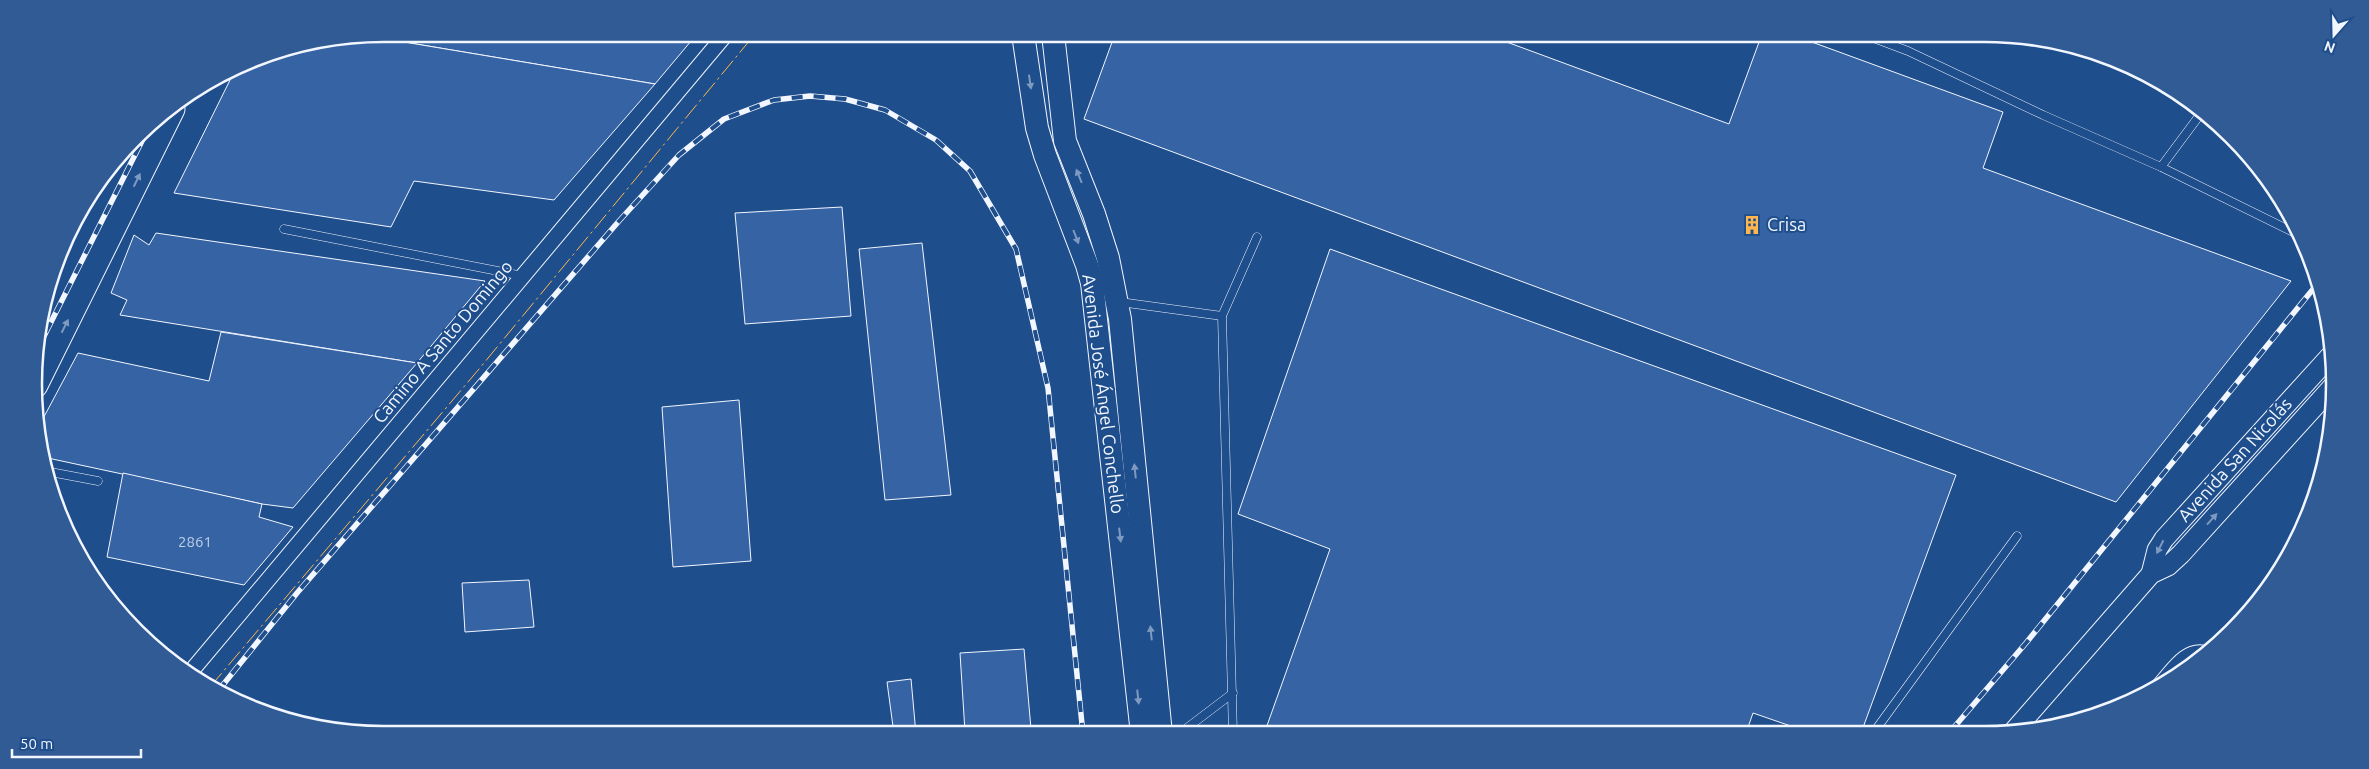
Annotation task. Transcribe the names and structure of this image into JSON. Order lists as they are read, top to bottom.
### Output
{
  "streets": {
    "main road": ["Avenida José Ángel Conchello"],
    "street": ["Camino A Santo Domingo", "Avenida San Nicolás"]
  },
  "places": {
    "building": ["Crisa"]
  },
  "house_numbers": ["2861"],
  "scale_bar": "50 m",
  "north": "bottom"
}
